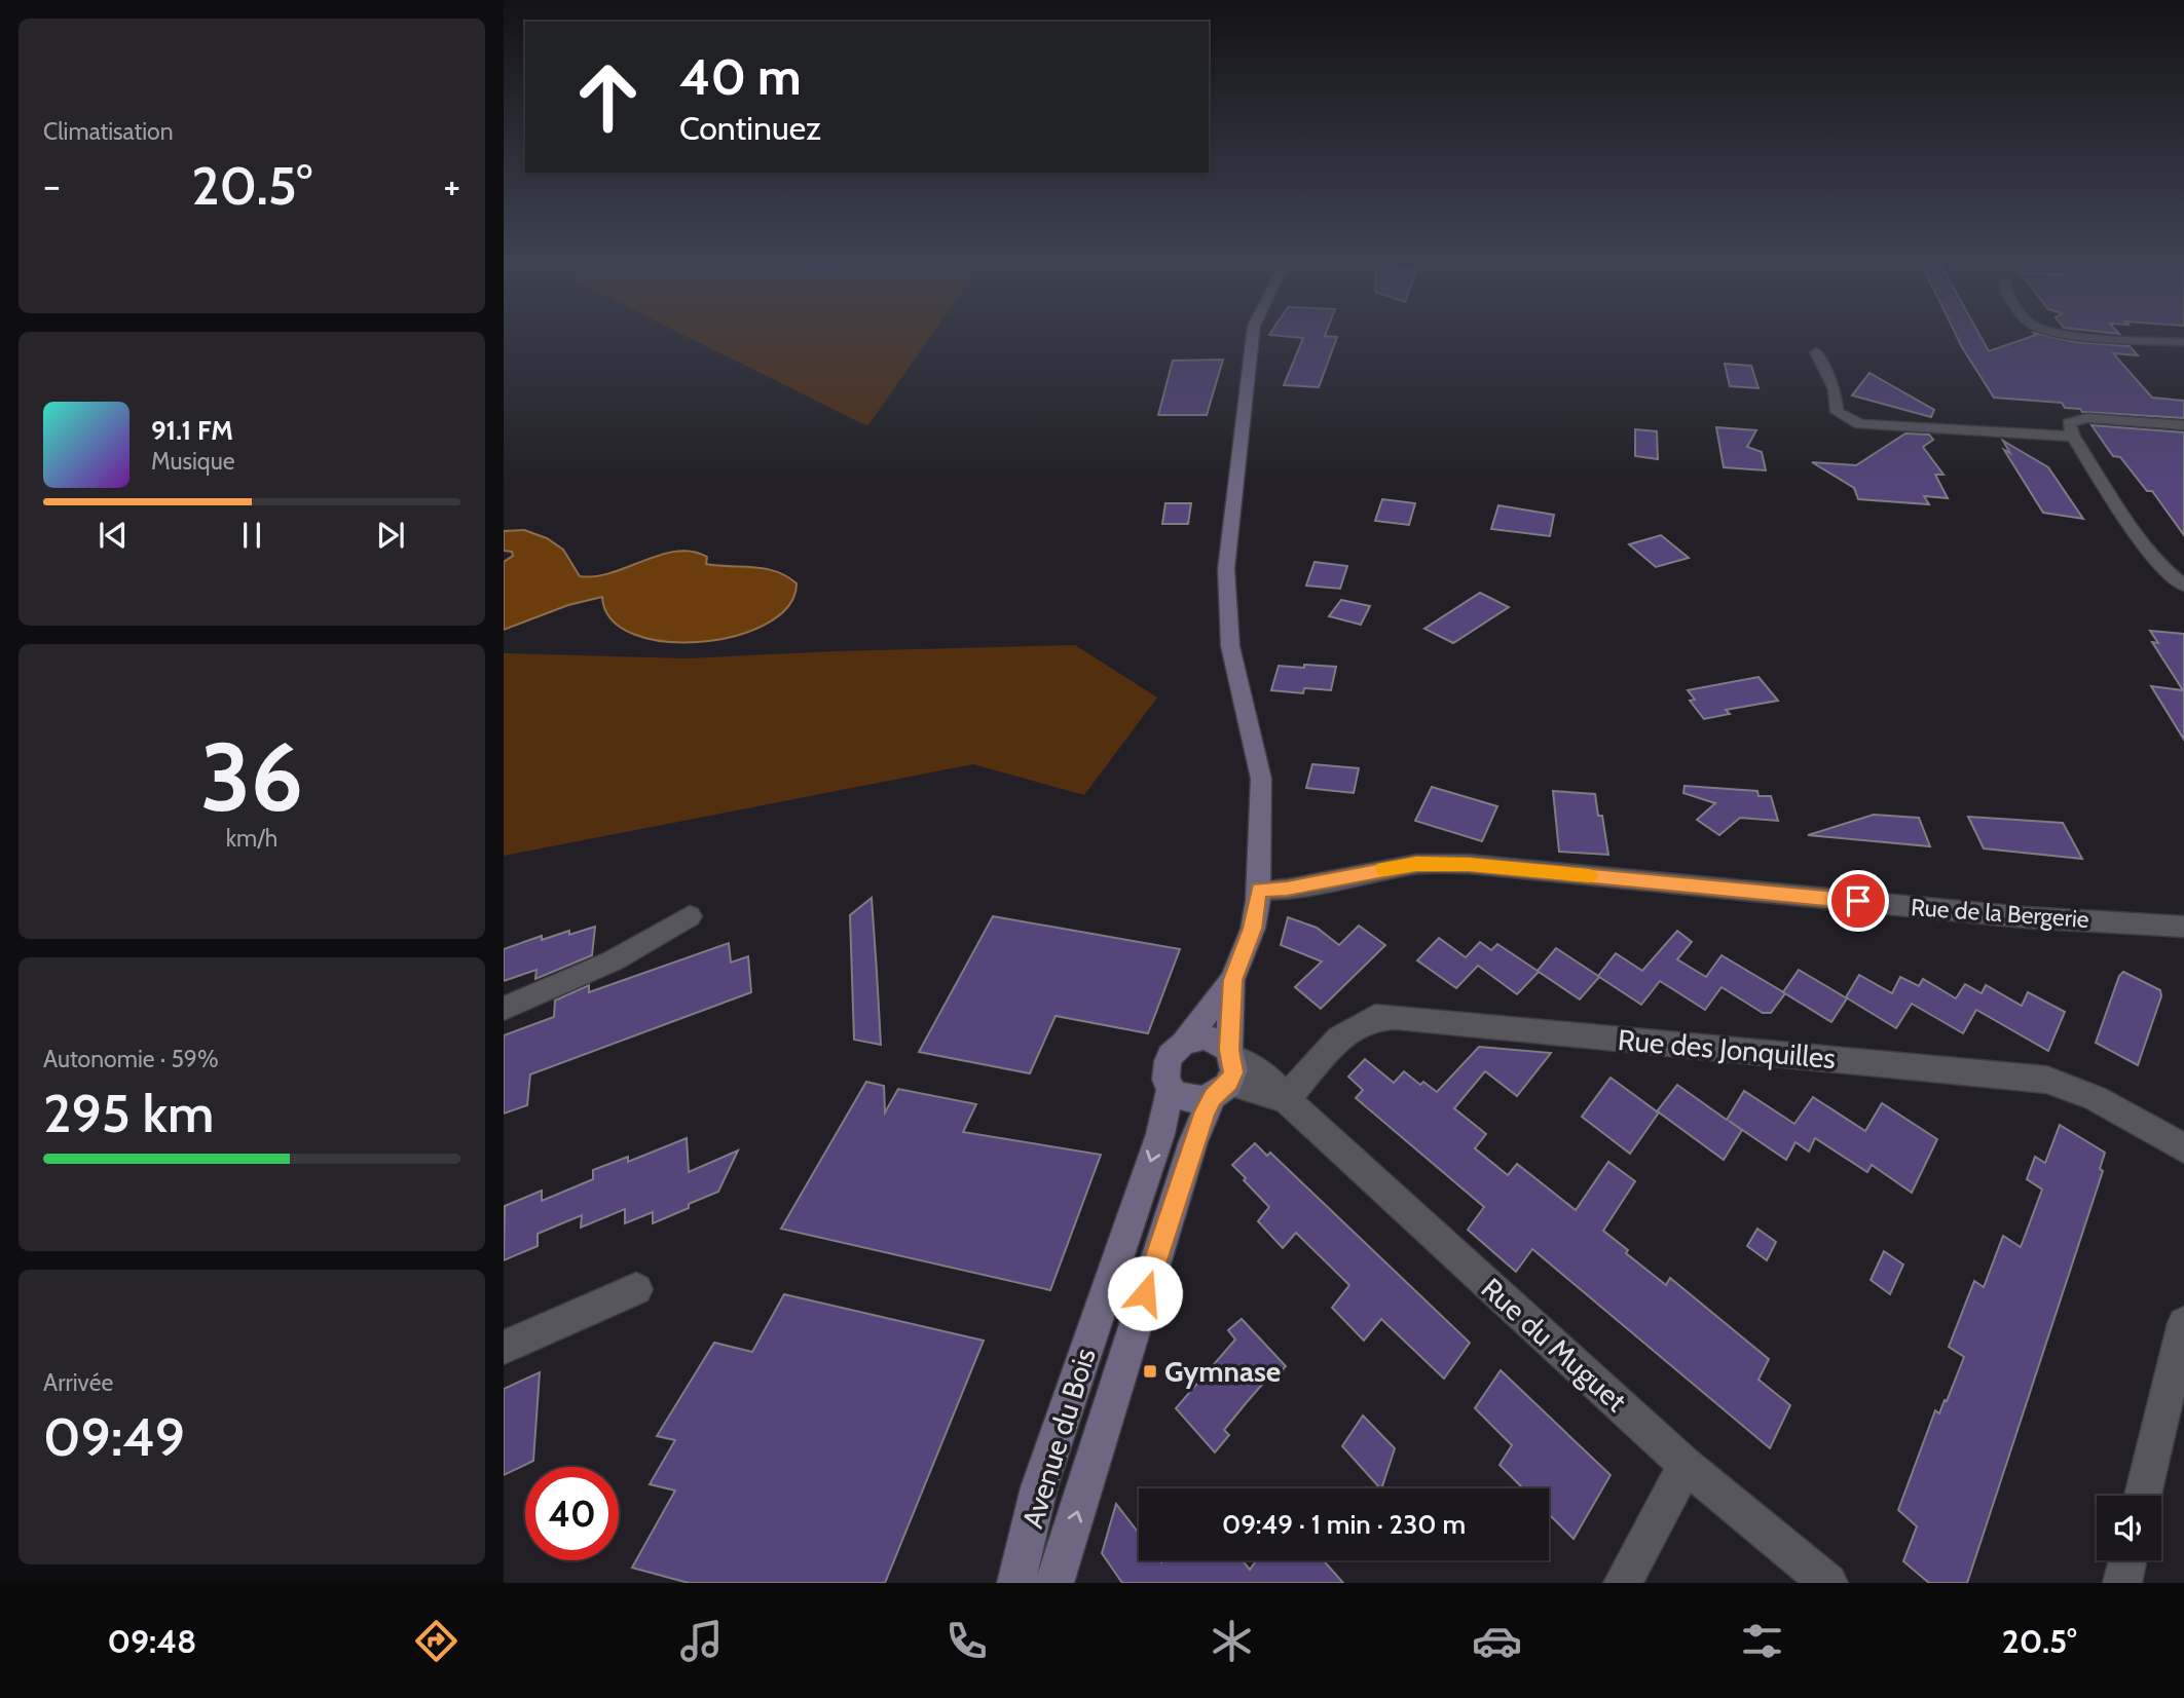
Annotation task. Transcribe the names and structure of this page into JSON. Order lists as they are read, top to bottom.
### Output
{
  "streets": {
    "street": [
      "Rue de la Bergerie",
      "Rue des Jonquilles",
      "Rue du Muguet",
      "Avenue du Bois"
    ]
  },
  "crossings": [
    ["Rue des Jonquilles", "Rue du Muguet"],
    ["Rue du Muguet", "Avenue du Bois"]
  ],
  "places": {
    "transit": ["Gymnase"]
  },
  "page": {
    "tile": [
      "Climatisation",
      ["36", "km/h"],
      ["Autonomie · 59%", "295 km"],
      ["Arrivée", "09:49"]
    ],
    "turn": ["40 m", "Continuez"],
    "heat": ["−", "20.5°", "+"],
    "song": ["91.1 FM", "Musique"],
    "limit": "40",
    "trip": "09:49 · 1 min · 230 m",
    "tabs": ["09:48", "20.5°"]
  }
}
